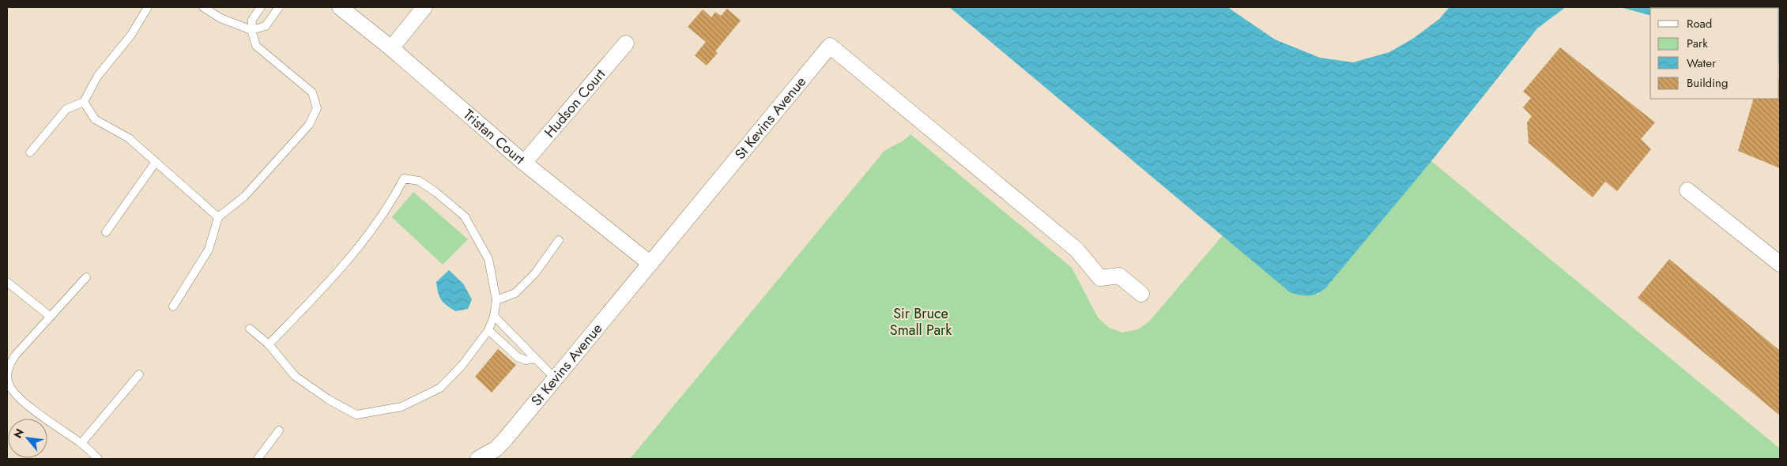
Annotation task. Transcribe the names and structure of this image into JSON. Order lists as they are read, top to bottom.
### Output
{
  "streets": {
    "street": ["Hudson Court", "St Kevins Avenue", "Tristan Court"]
  },
  "crossings": [
    ["Hudson Court", "Tristan Court"],
    ["St Kevins Avenue", "Tristan Court"]
  ],
  "parks": ["Sir Bruce Small Park"],
  "legend": [
    "Road",
    "Park",
    "Water",
    "Building"
  ],
  "north": "top left"
}
